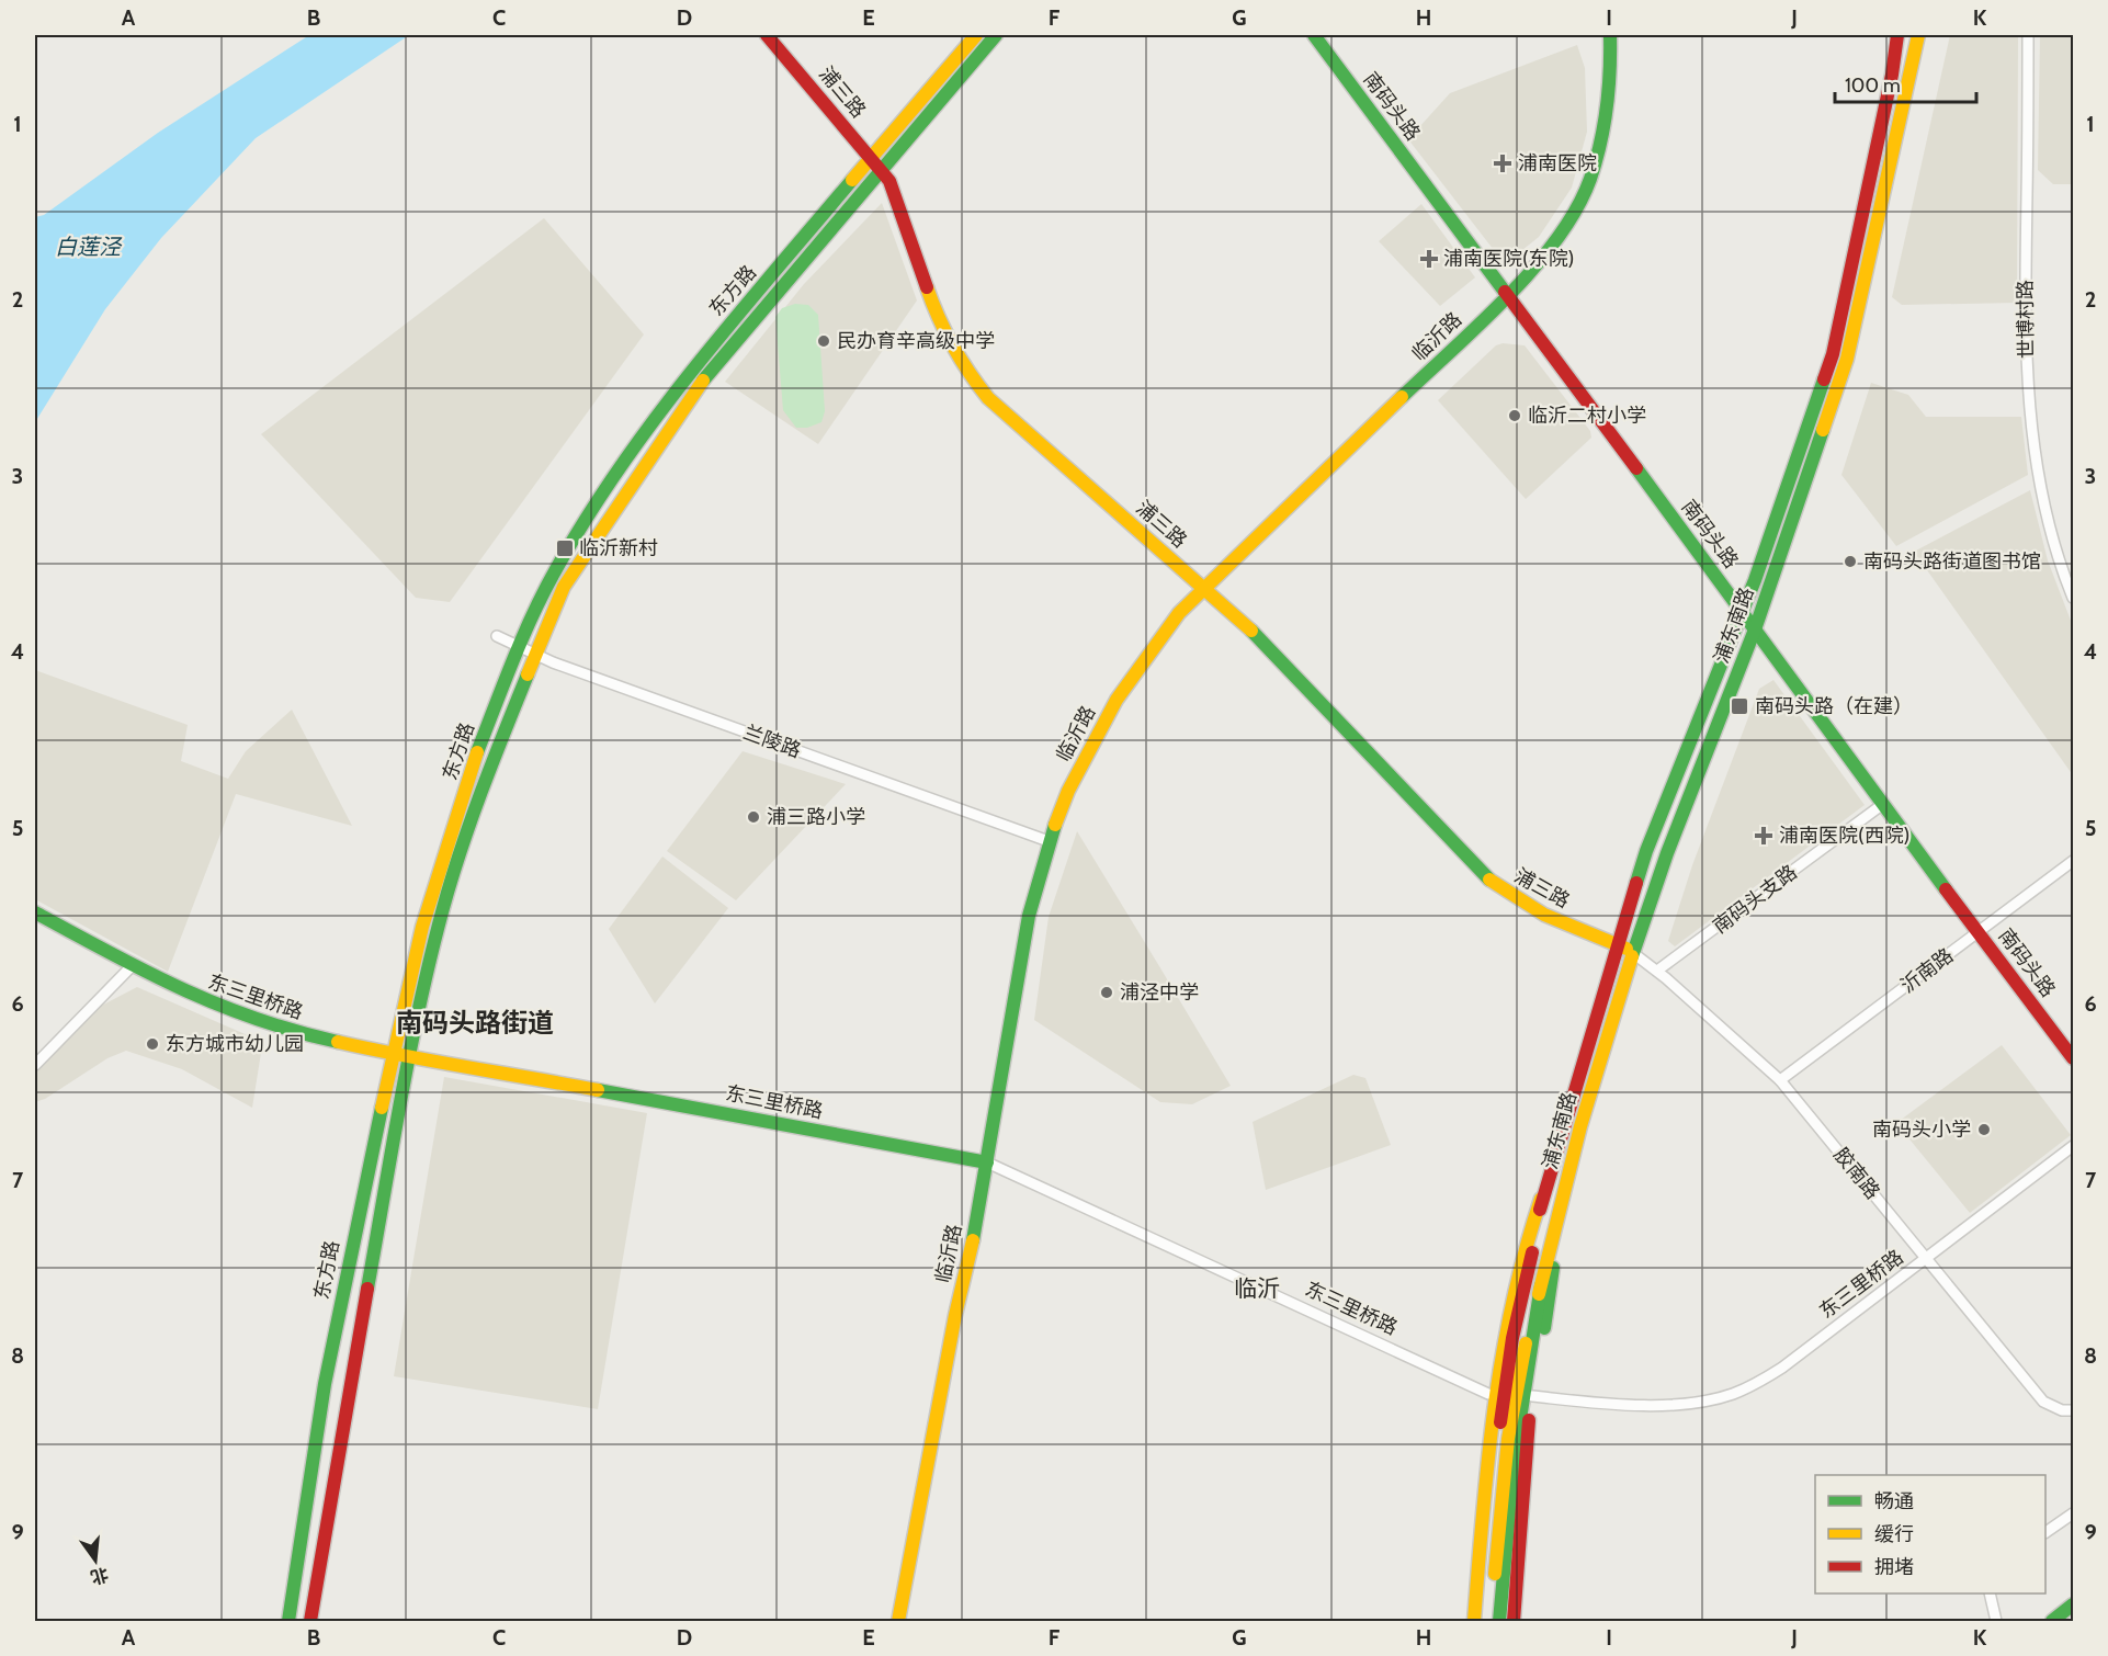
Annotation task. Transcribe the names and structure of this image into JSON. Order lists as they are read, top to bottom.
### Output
{
  "streets": {
    "main road": [
      "浦三路",
      "南码头路",
      "东方路",
      "临沂路",
      "浦东南路",
      "东三里桥路"
    ],
    "street": [
      "世博村路",
      "兰陵路",
      "南码头支路",
      "沂南路",
      "胶南路"
    ]
  },
  "crossings": [
    ["浦三路", "东方路"],
    ["浦三路", "临沂路"],
    ["浦三路", "浦东南路"],
    ["浦三路", "胶南路"],
    ["南码头路", "临沂路"],
    ["南码头路", "浦东南路"],
    ["南码头路", "南码头支路"],
    ["南码头路", "沂南路"],
    ["东方路", "兰陵路"],
    ["东方路", "东三里桥路"],
    ["临沂路", "兰陵路"],
    ["临沂路", "东三里桥路"],
    ["浦东南路", "东三里桥路"],
    ["浦东南路", "胶南路"],
    ["南码头支路", "胶南路"],
    ["沂南路", "胶南路"],
    ["东三里桥路", "胶南路"]
  ],
  "districts": ["南码头路街道", "临沂"],
  "water": ["白莲泾"],
  "places": {
    "health": ["浦南医院", "浦南医院(东院)", "浦南医院(西院)"],
    "other": [
      "民办育辛高级中学",
      "临沂二村小学",
      "南码头路街道图书馆",
      "浦三路小学",
      "浦泾中学",
      "东方城市幼儿园",
      "南码头小学"
    ],
    "transit": ["临沂新村", "南码头路（在建）"]
  },
  "legend": ["畅通", "缓行", "拥堵"],
  "scale_bar": "100 m",
  "north": "bottom",
  "grid": {
    "columns": [
      "A",
      "B",
      "C",
      "D",
      "E",
      "F",
      "G",
      "H",
      "I",
      "J",
      "K"
    ],
    "rows": [
      "1",
      "2",
      "3",
      "4",
      "5",
      "6",
      "7",
      "8",
      "9"
    ]
  }
}
